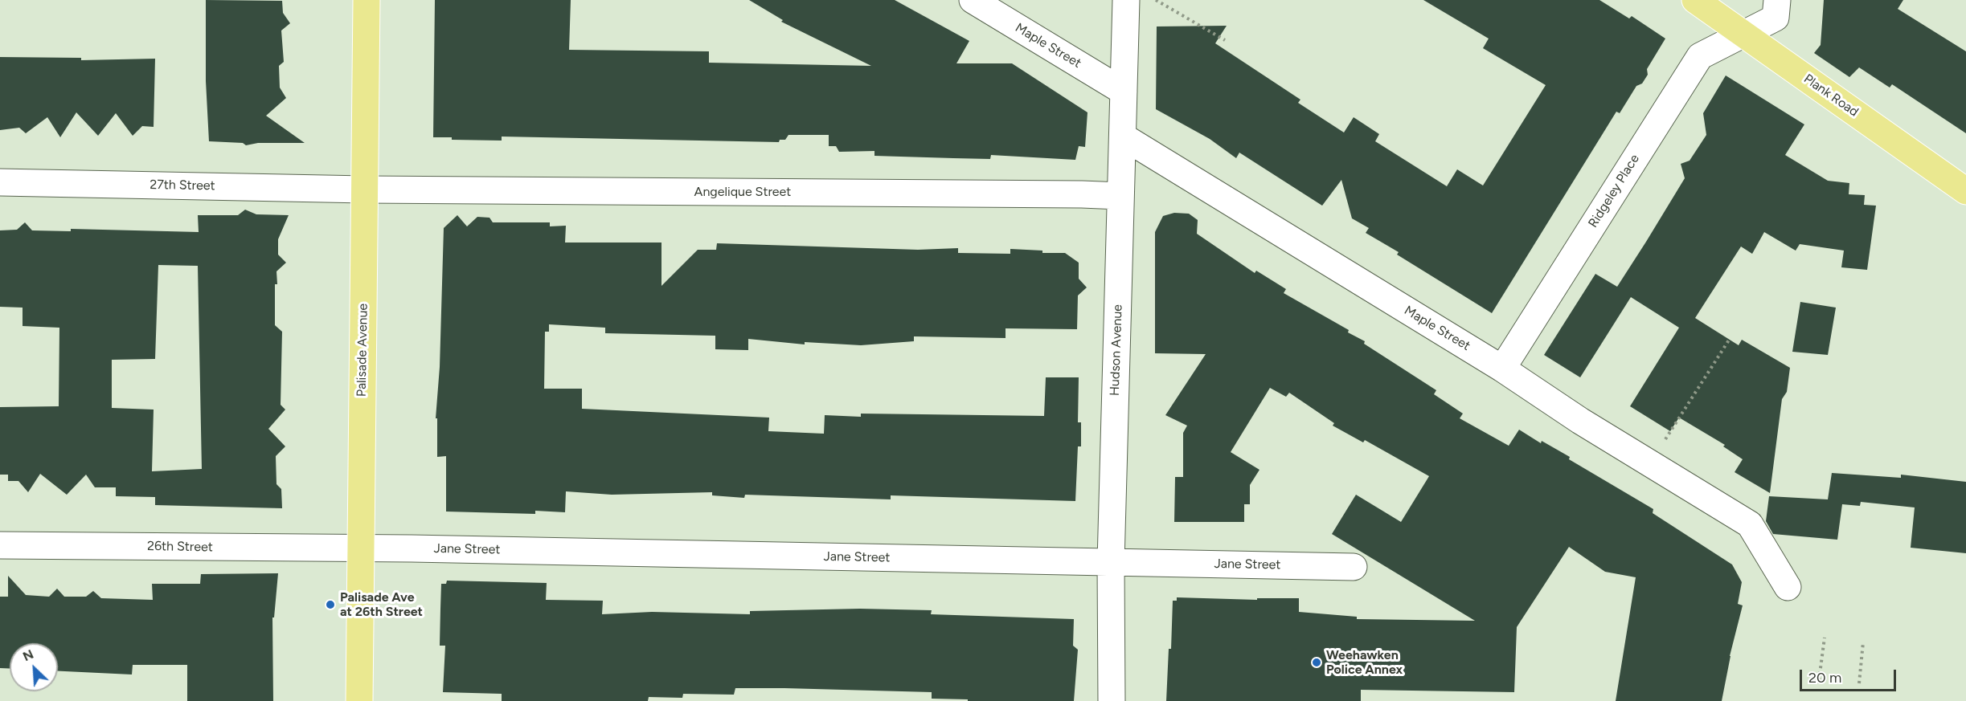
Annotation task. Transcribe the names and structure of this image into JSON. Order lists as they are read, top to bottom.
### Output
{
  "streets": {
    "main road": ["Plank Road", "Palisade Avenue"],
    "street": [
      "Maple Street",
      "27th Street",
      "Ridgeley Place",
      "Angelique Street",
      "Hudson Avenue",
      "26th Street",
      "Jane Street"
    ]
  },
  "crossings": [
    ["Maple Street", "Ridgeley Place"],
    ["Maple Street", "Hudson Avenue"],
    ["Plank Road", "Ridgeley Place"],
    ["27th Street", "Angelique Street"],
    ["27th Street", "Palisade Avenue"],
    ["Angelique Street", "Palisade Avenue"],
    ["Angelique Street", "Hudson Avenue"],
    ["Palisade Avenue", "26th Street"],
    ["Palisade Avenue", "Jane Street"],
    ["Hudson Avenue", "Jane Street"],
    ["26th Street", "Jane Street"]
  ],
  "places": ["Palisade Ave at 26th Street", "Weehawken Police Annex"],
  "scale_bar": "20 m",
  "north": "top left"
}
